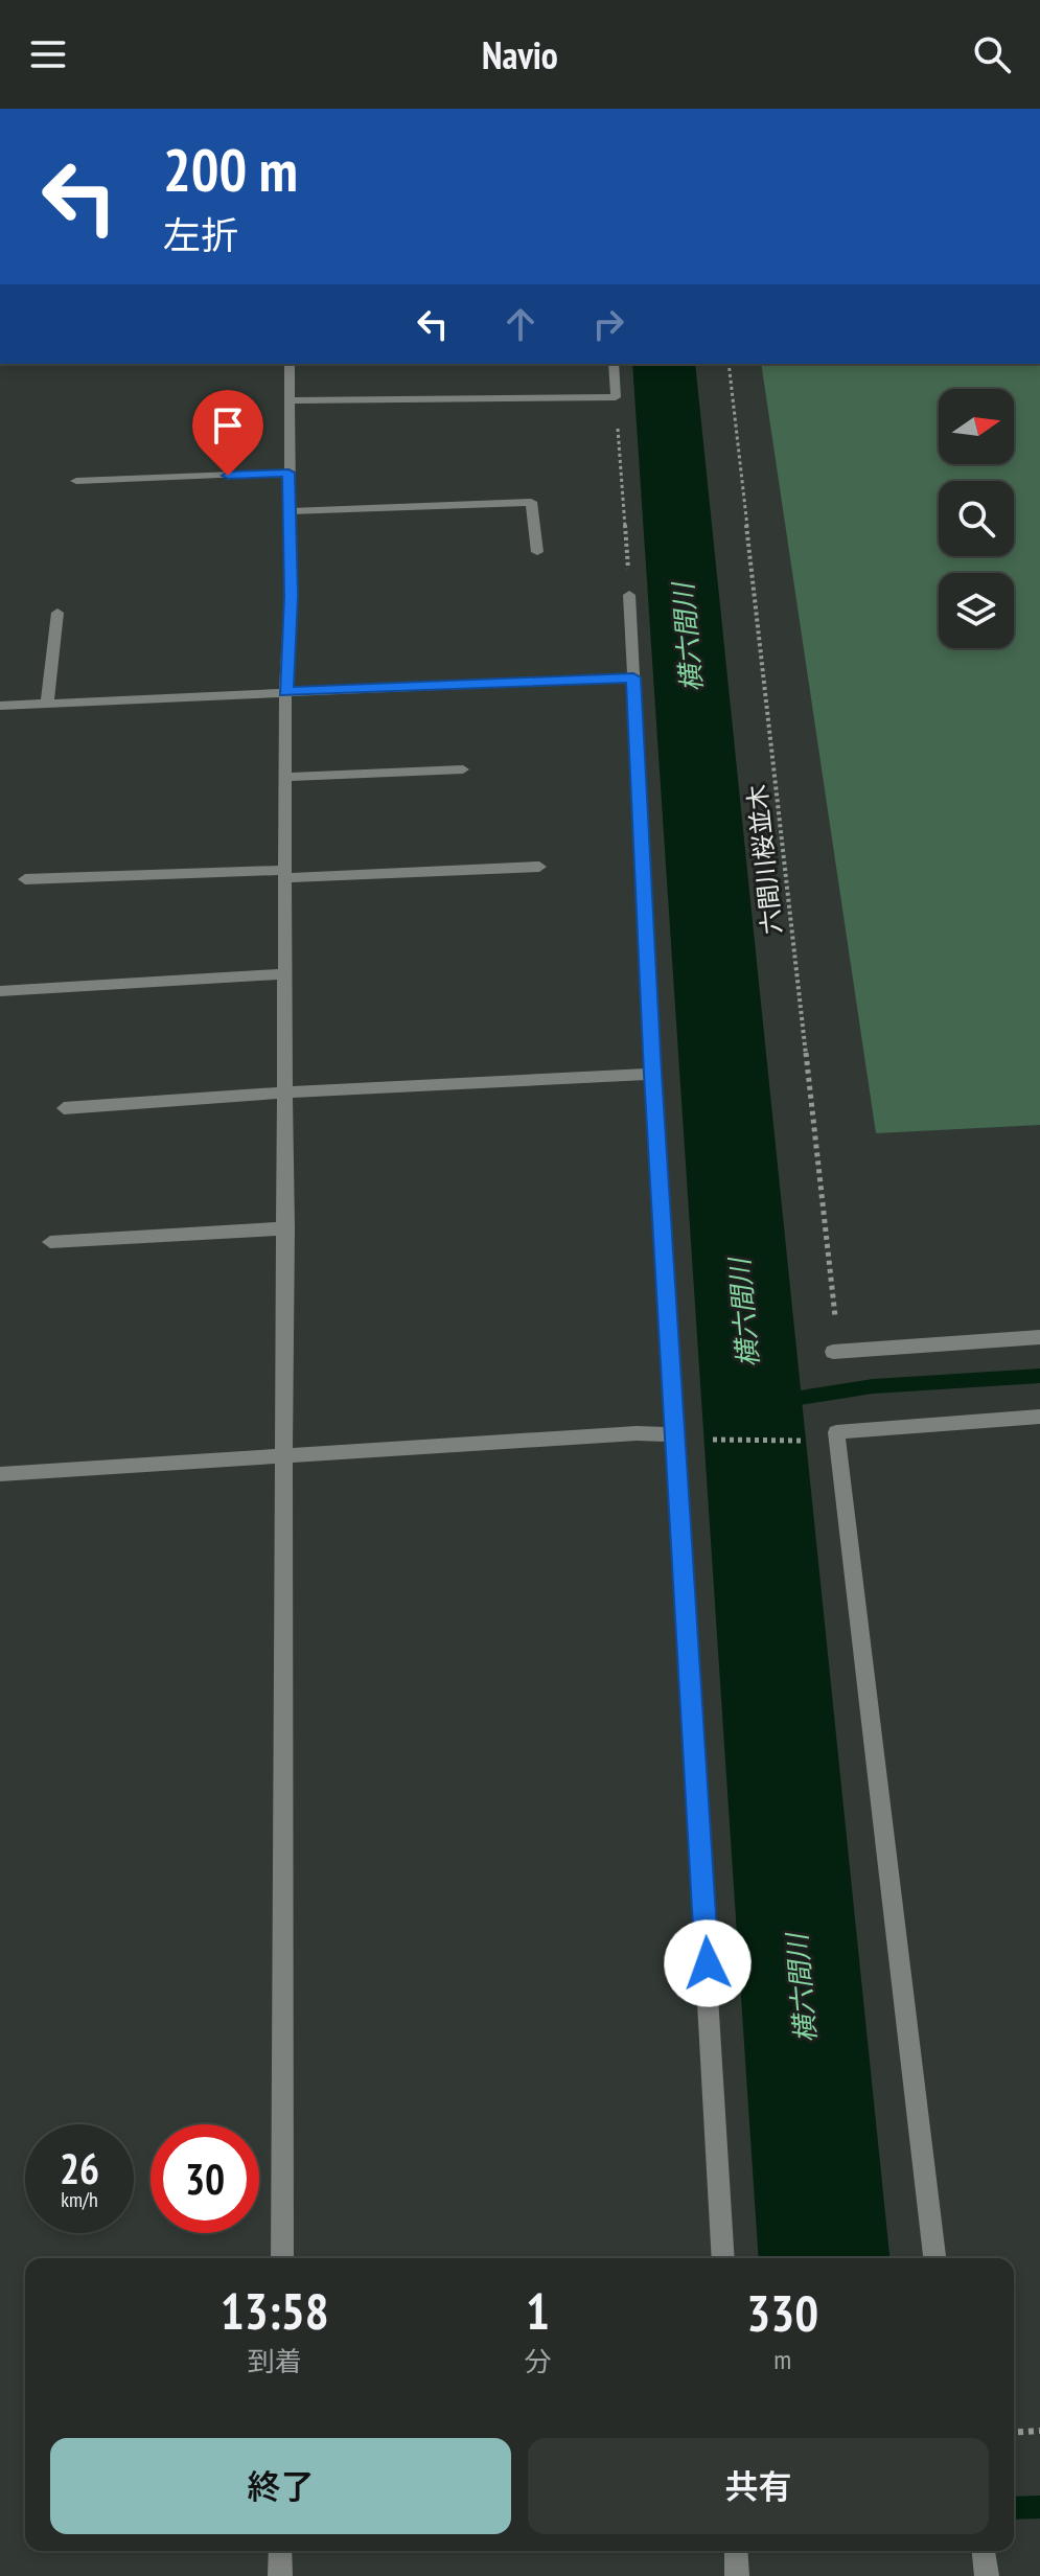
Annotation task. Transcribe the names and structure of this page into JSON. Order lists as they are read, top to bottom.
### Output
{
  "streets": {
    "path": ["六間川桜並木"]
  },
  "water": ["横六間川"],
  "north": "right",
  "page": {
    "header": "Navio",
    "turn": ["200 m", "左折"],
    "speed": "26 km/h",
    "limit": "30",
    "eta": [
      "13:58",
      "到着",
      "1",
      "分",
      "330",
      "m"
    ],
    "buttons": ["終了", "共有"]
  }
}
